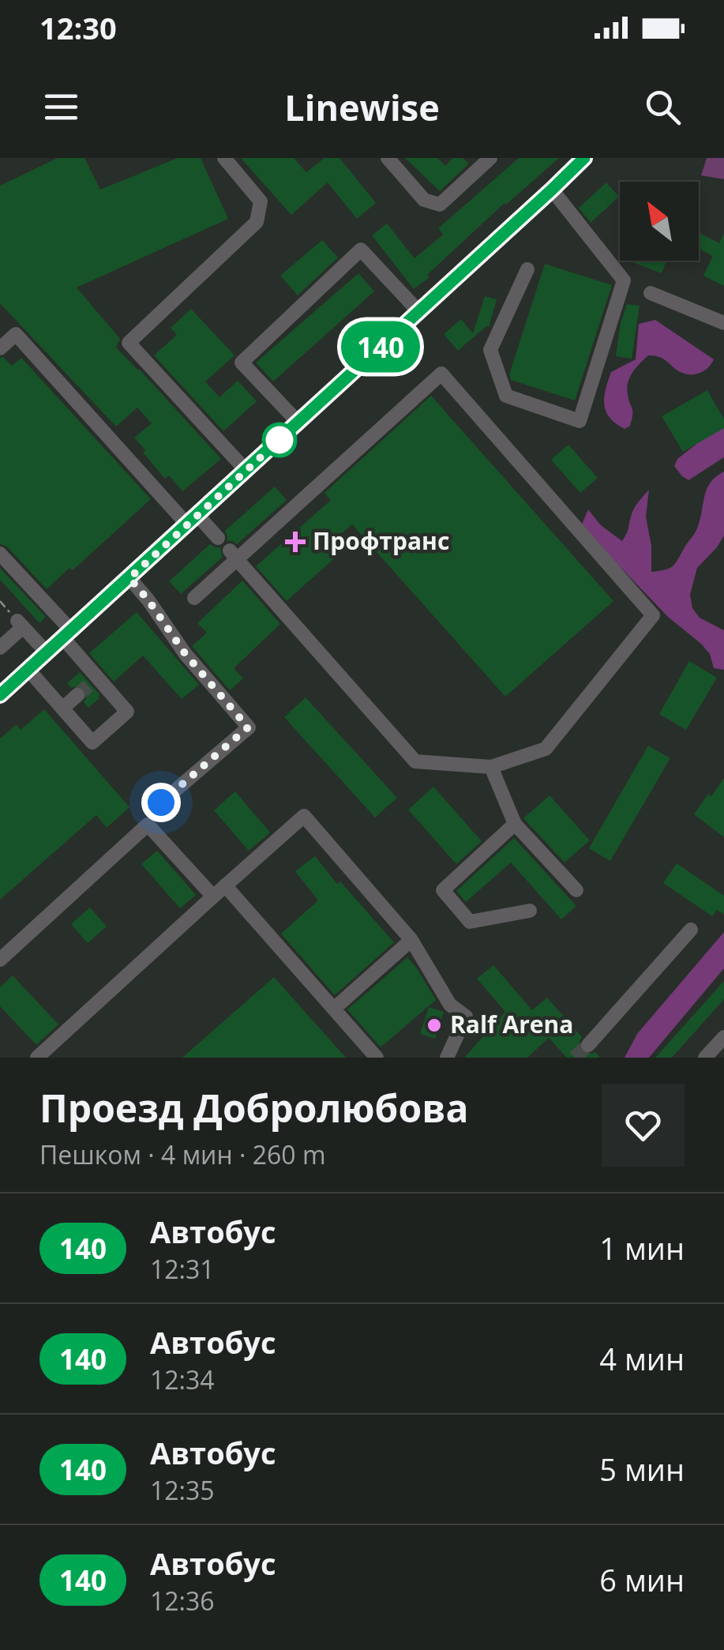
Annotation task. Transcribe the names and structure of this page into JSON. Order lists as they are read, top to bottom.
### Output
{
  "places": {
    "health": ["Профтранс"],
    "other": ["Ralf Arena"]
  },
  "lines": ["bus line 140"],
  "north": "top left",
  "page": {
    "status": "12:30",
    "header": "Linewise",
    "on_map": "140",
    "heading": ["Проезд Добролюбова", "Пешком · 4 мин · 260 m"],
    "list": [
      {
        "mark": "140",
        "name": "Автобус",
        "note": "12:31",
        "value": "1 мин"
      },
      {
        "mark": "140",
        "name": "Автобус",
        "note": "12:34",
        "value": "4 мин"
      },
      {
        "mark": "140",
        "name": "Автобус",
        "note": "12:35",
        "value": "5 мин"
      },
      {
        "mark": "140",
        "name": "Автобус",
        "note": "12:36",
        "value": "6 мин"
      }
    ]
  }
}
